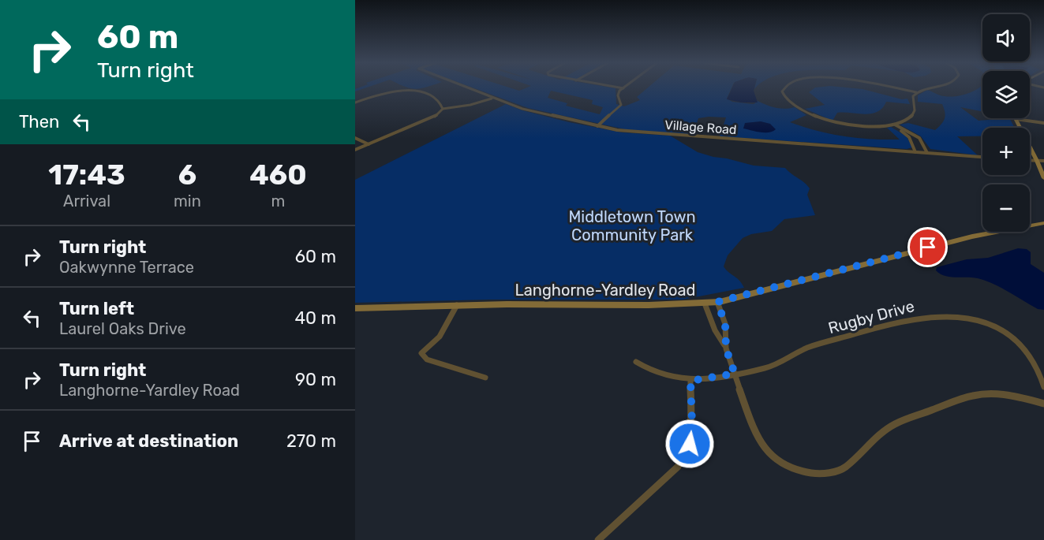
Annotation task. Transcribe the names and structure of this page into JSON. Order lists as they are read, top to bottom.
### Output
{
  "streets": {
    "main road": ["Langhorne-Yardley Road"],
    "street": ["Village Road", "Rugby Drive"]
  },
  "parks": ["Middletown Town Community Park"],
  "page": {
    "turn": ["60 m", "Turn right"],
    "map_buttons": ["+", "−"],
    "then": "Then",
    "eta": [
      "17:43",
      "Arrival",
      "6",
      "min",
      "460",
      "m"
    ],
    "list": [
      {
        "name": "Turn right",
        "note": "Oakwynne Terrace",
        "value": "60 m"
      },
      {
        "name": "Turn left",
        "note": "Laurel Oaks Drive",
        "value": "40 m"
      },
      {
        "name": "Turn right",
        "note": "Langhorne-Yardley Road",
        "value": "90 m"
      },
      {
        "name": "Arrive at destination",
        "value": "270 m"
      }
    ]
  }
}
